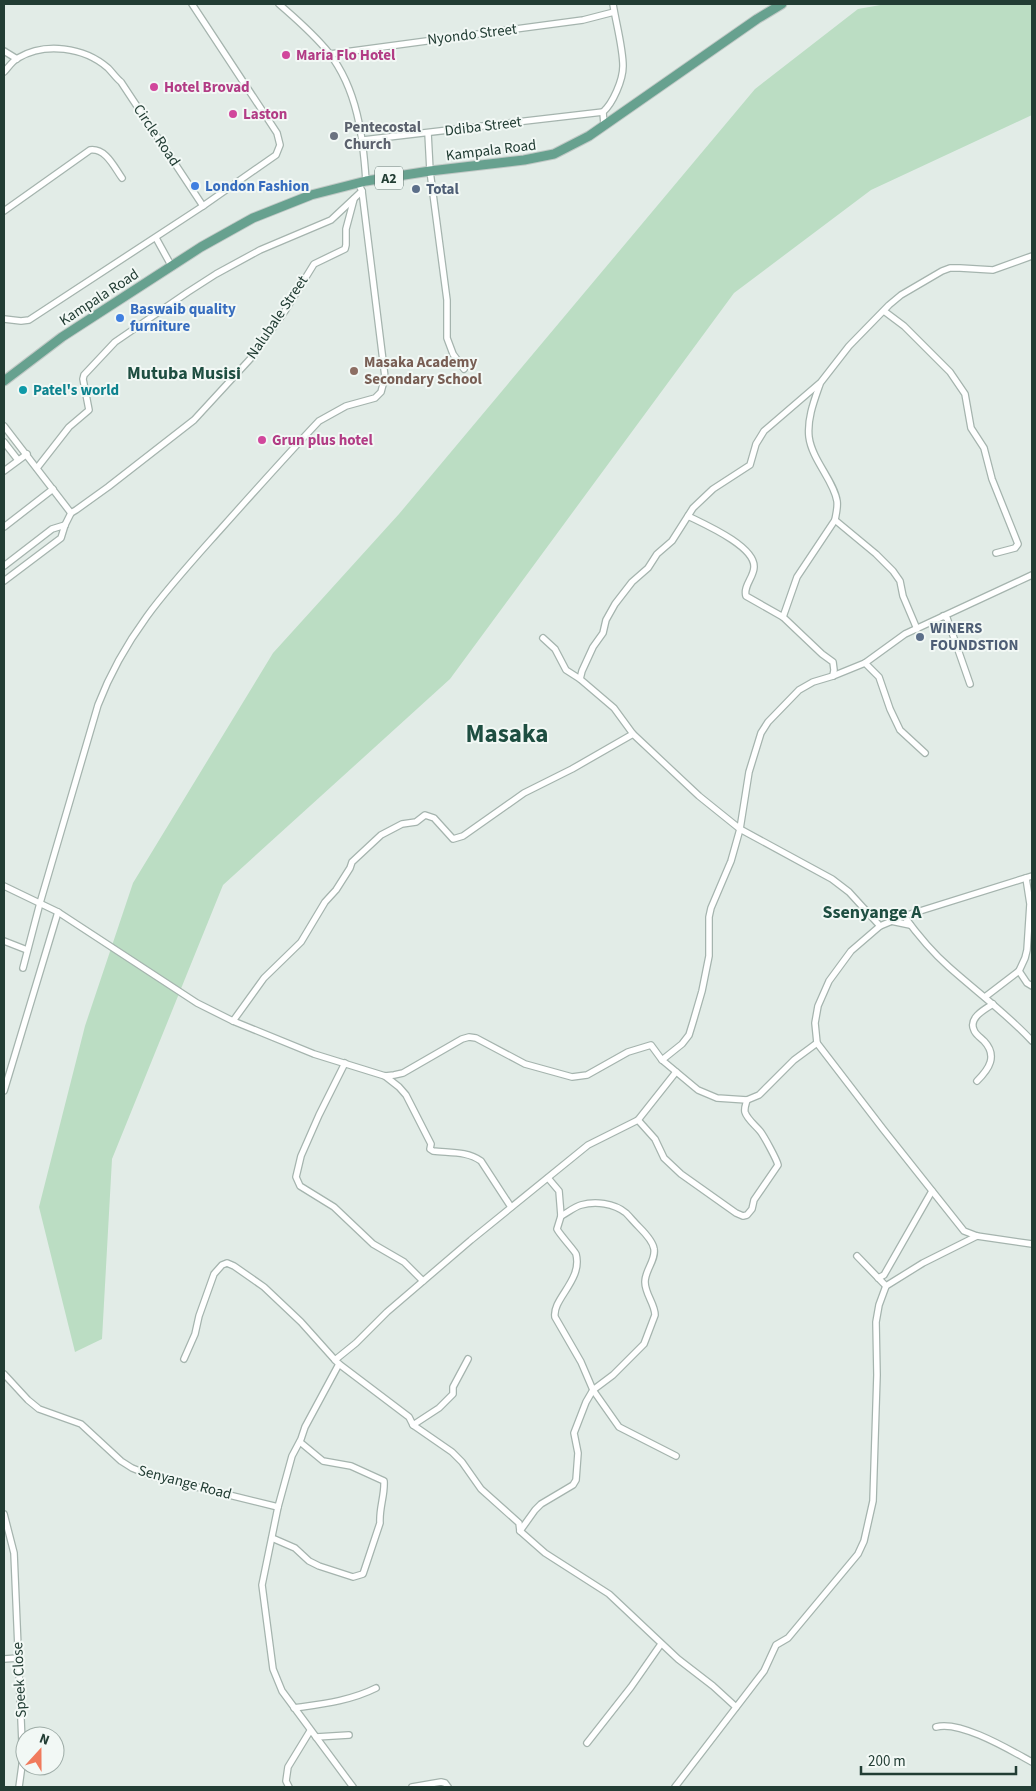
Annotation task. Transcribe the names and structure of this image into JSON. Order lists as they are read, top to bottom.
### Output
{
  "streets": {
    "main road": ["Kampala Road", "A2"],
    "street": [
      "Nyondo Street",
      "Ddiba Street",
      "Circle Road",
      "Nalubale Street",
      "Senyange Road",
      "Speek Close"
    ]
  },
  "districts": ["Mutuba Musisi", "Masaka", "Ssenyange A"],
  "places": [
    "Maria Flo Hotel",
    "Hotel Brovad",
    "Laston",
    "Pentecostal Church",
    "London Fashion",
    "Total",
    "Baswaib quality furniture",
    "Masaka Academy Secondary School",
    "Patel's world",
    "Grun plus hotel",
    "WINERS FOUNDSTION"
  ],
  "scale_bar": "200 m",
  "north": "top"
}
